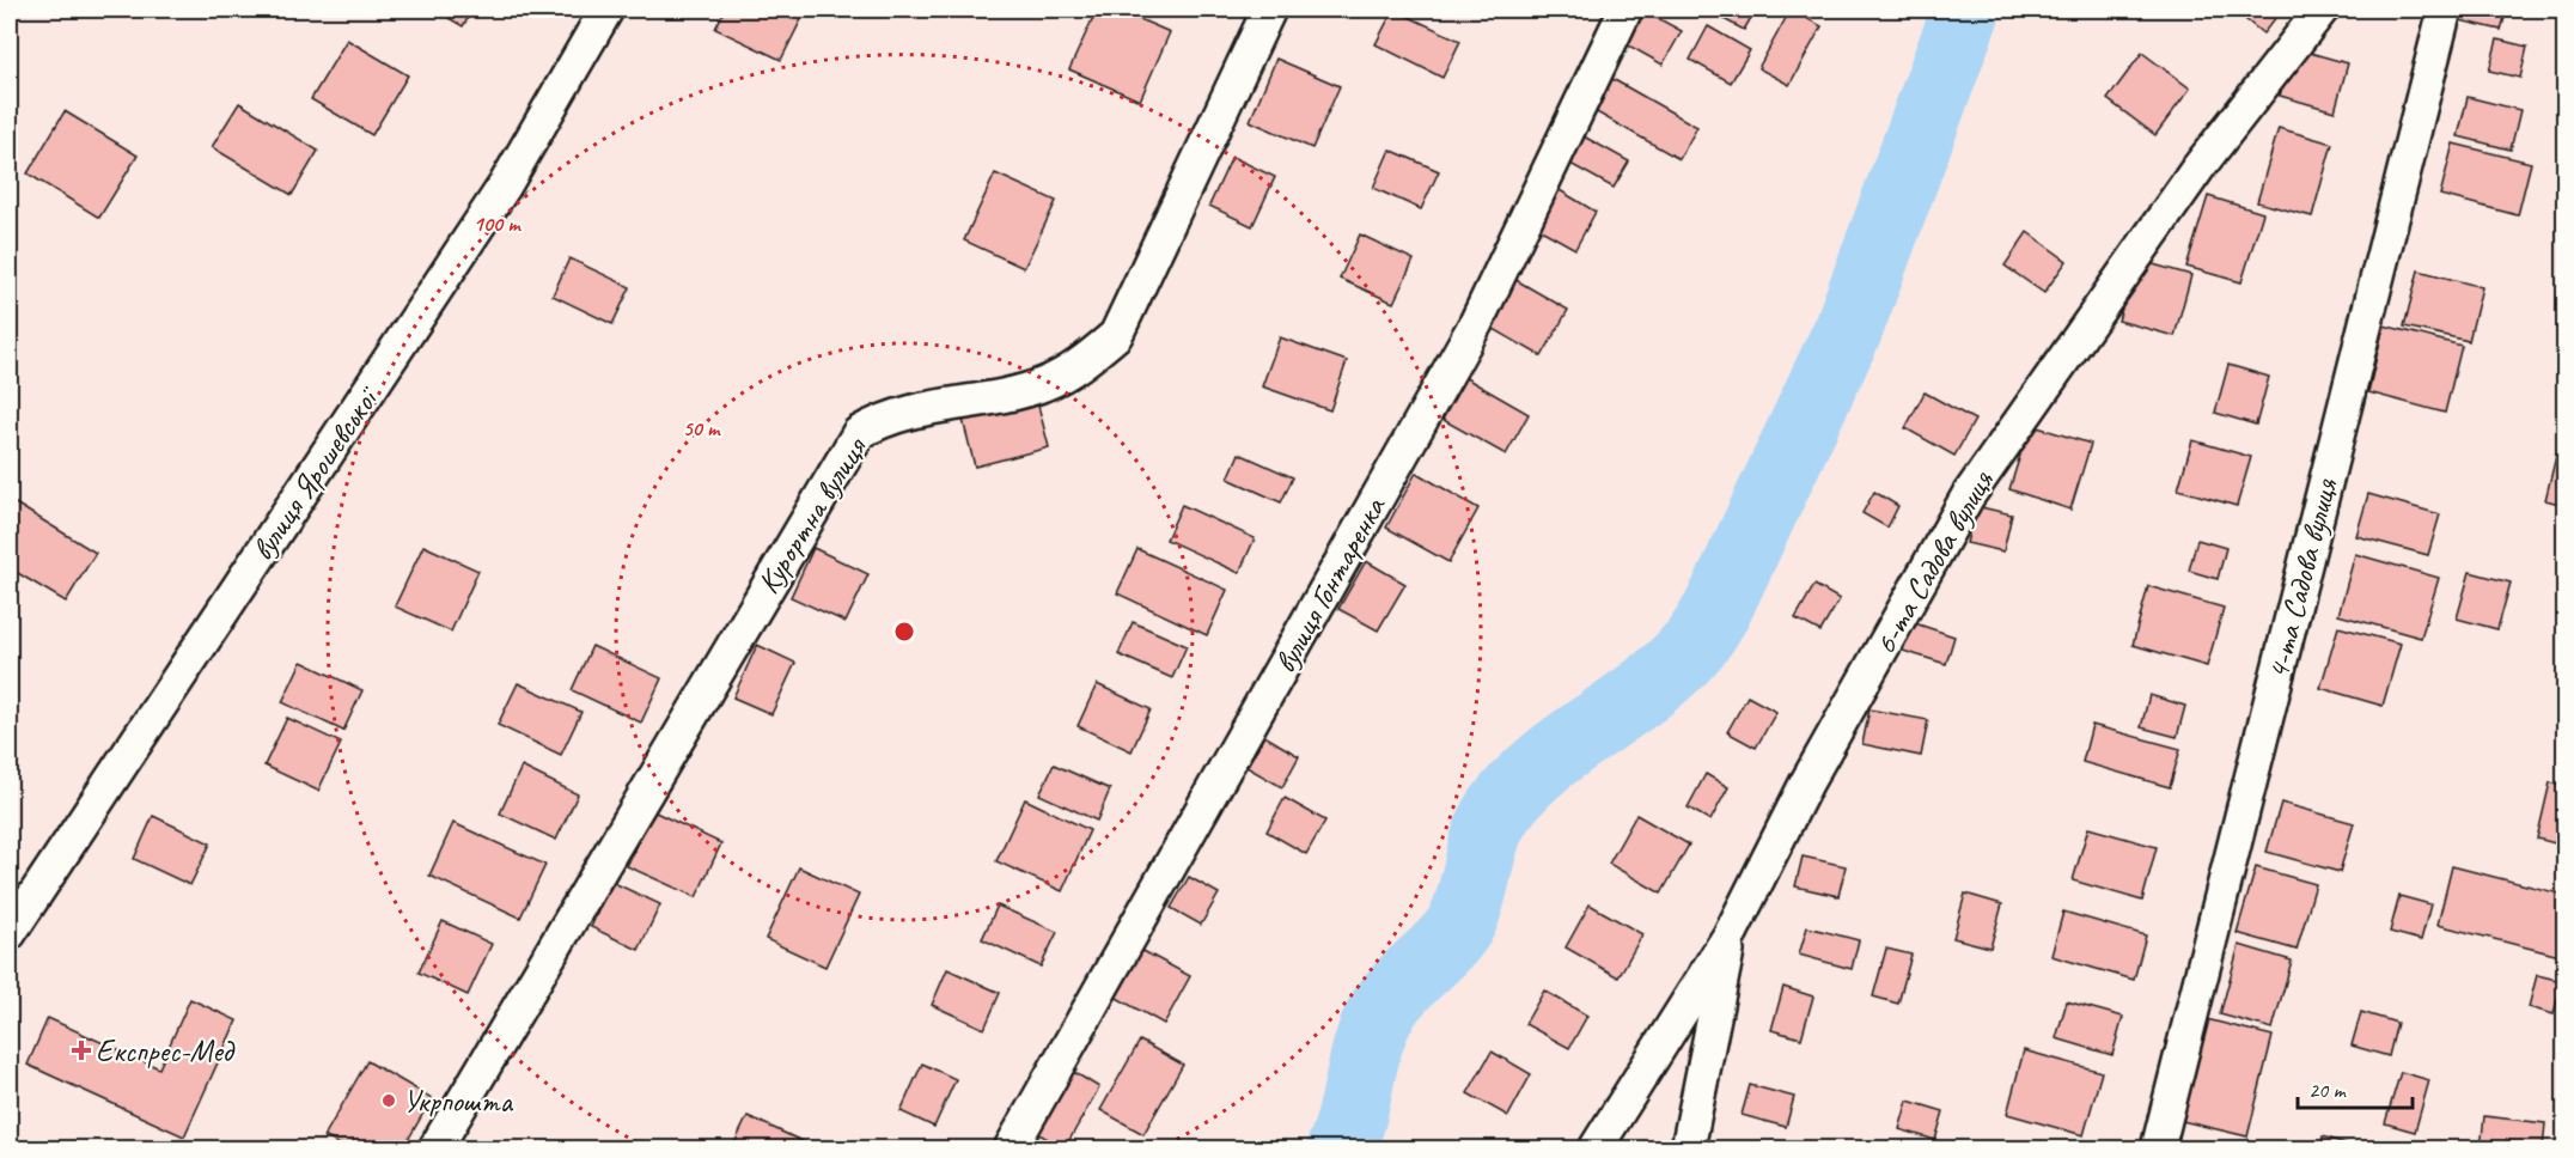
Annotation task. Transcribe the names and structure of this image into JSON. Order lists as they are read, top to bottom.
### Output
{
  "streets": {
    "street": [
      "вулиця Ярошевської",
      "Курортна вулиця",
      "6-та Садова вулиця",
      "4-та Садова вулиця",
      "вулиця Гонтаренка"
    ]
  },
  "places": {
    "health": ["Експрес-Мед"],
    "other": ["Укрпошта"]
  },
  "scale_bar": "20 m",
  "rings": ["100 m", "50 m"]
}
